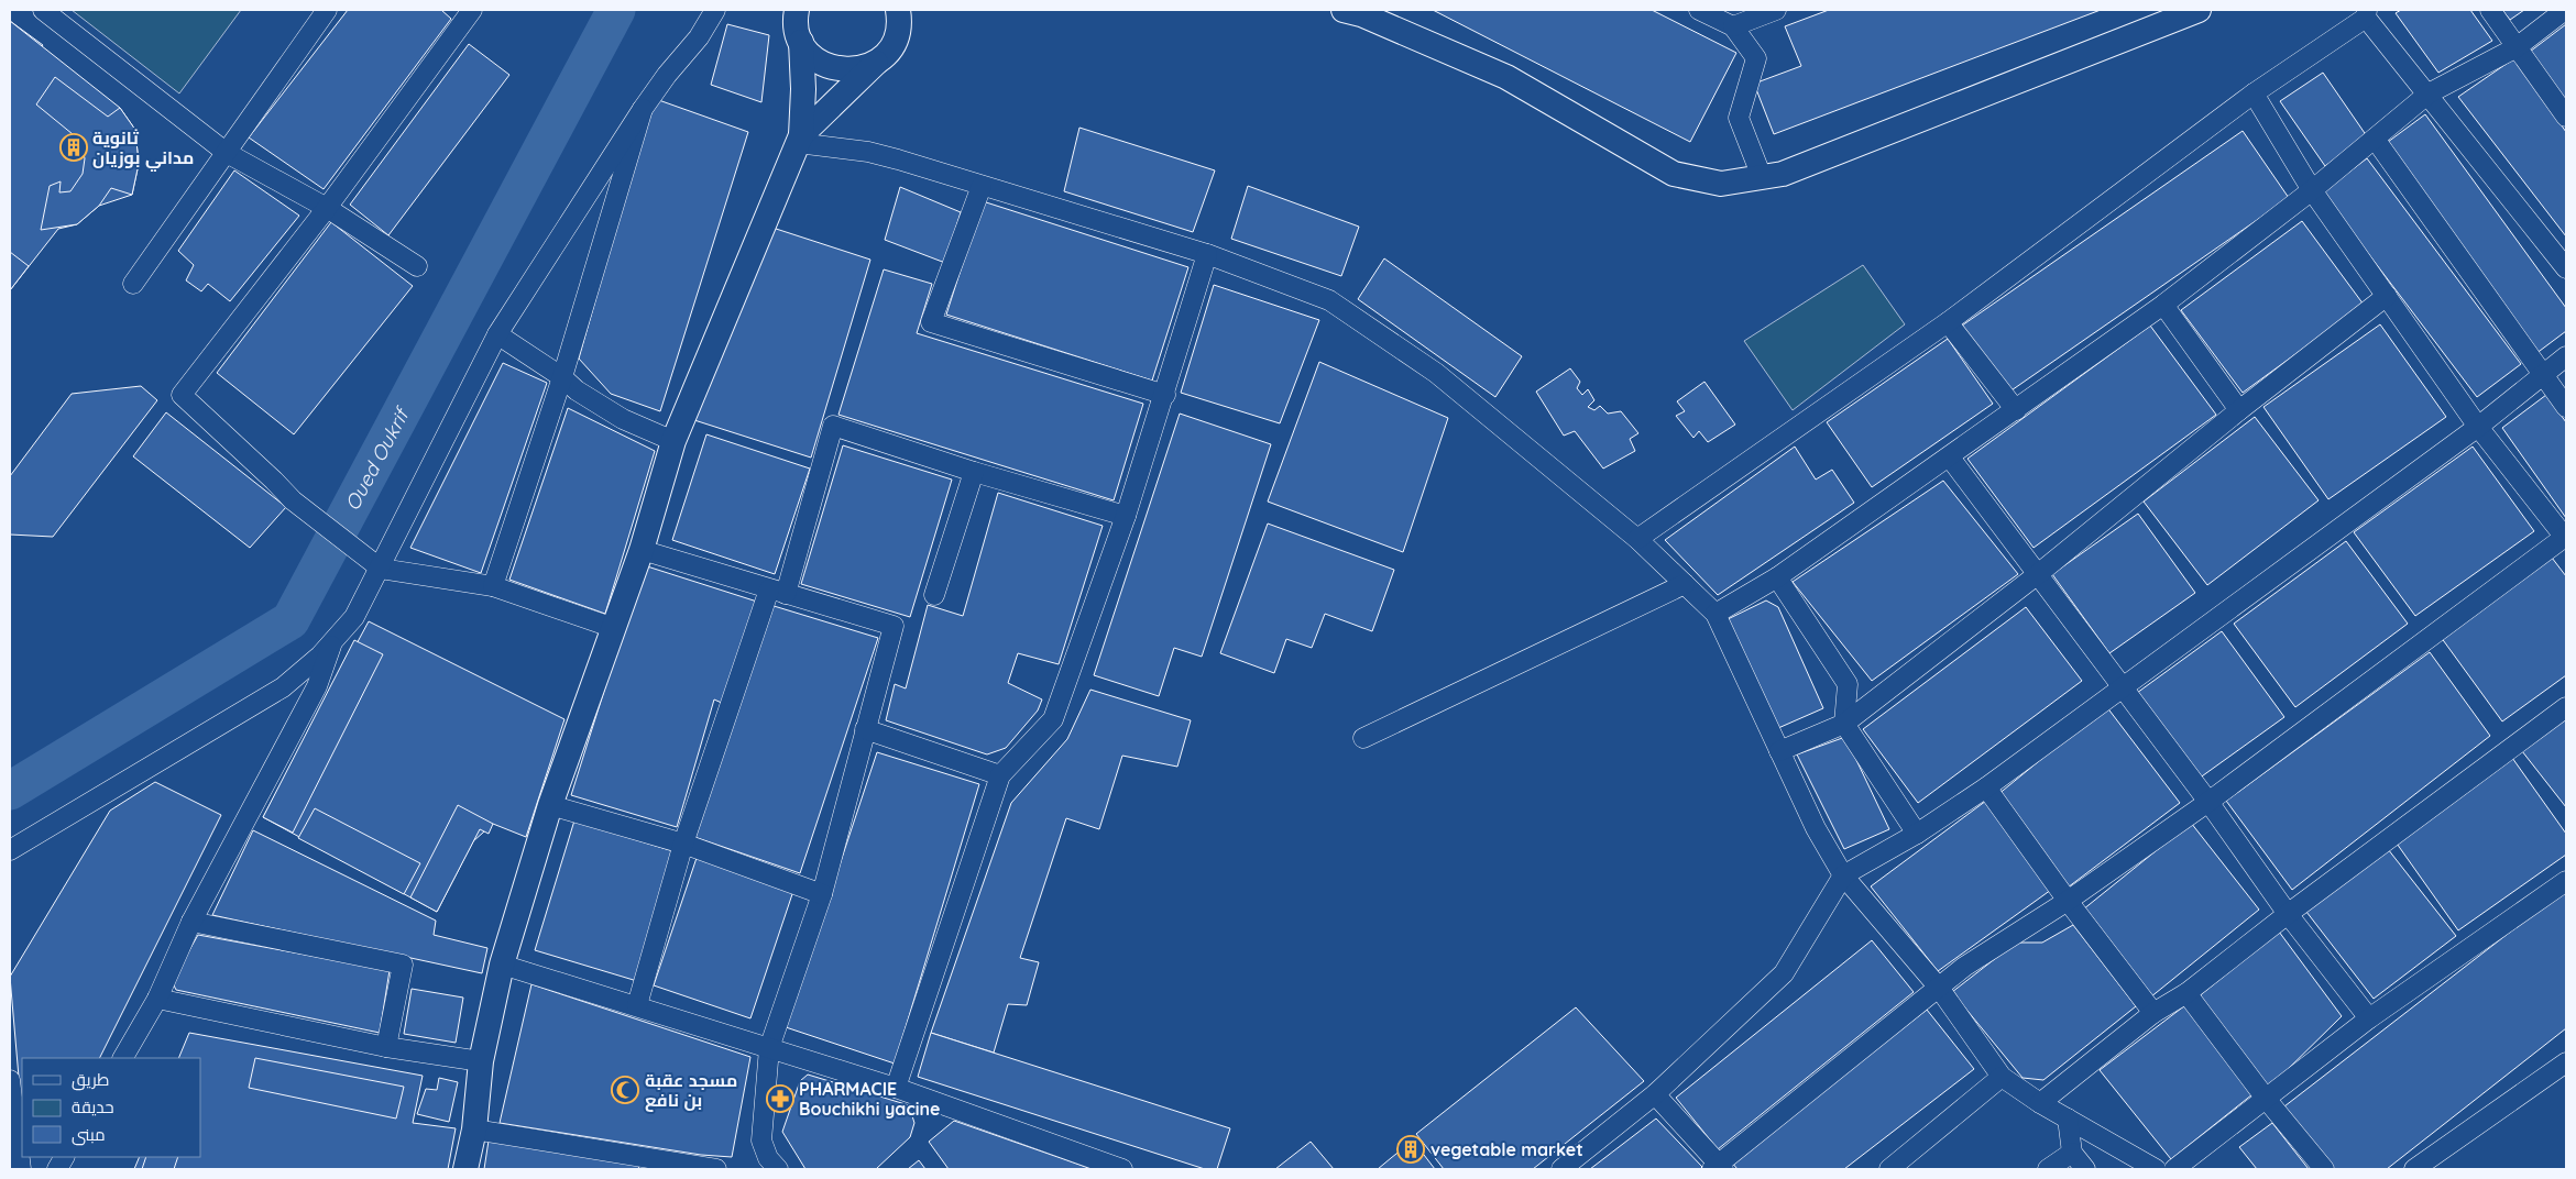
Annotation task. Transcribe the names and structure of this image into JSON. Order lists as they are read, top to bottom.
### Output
{
  "water": ["Oued Oukrif"],
  "places": {
    "building": ["ثانوية مداني بوزيان", "vegetable market"],
    "mosque": ["مسجد عقبة بن نافع"],
    "pharmacy": ["PHARMACIE Bouchikhi yacine"]
  },
  "legend": ["طريق", "حديقة", "مبنى"]
}
